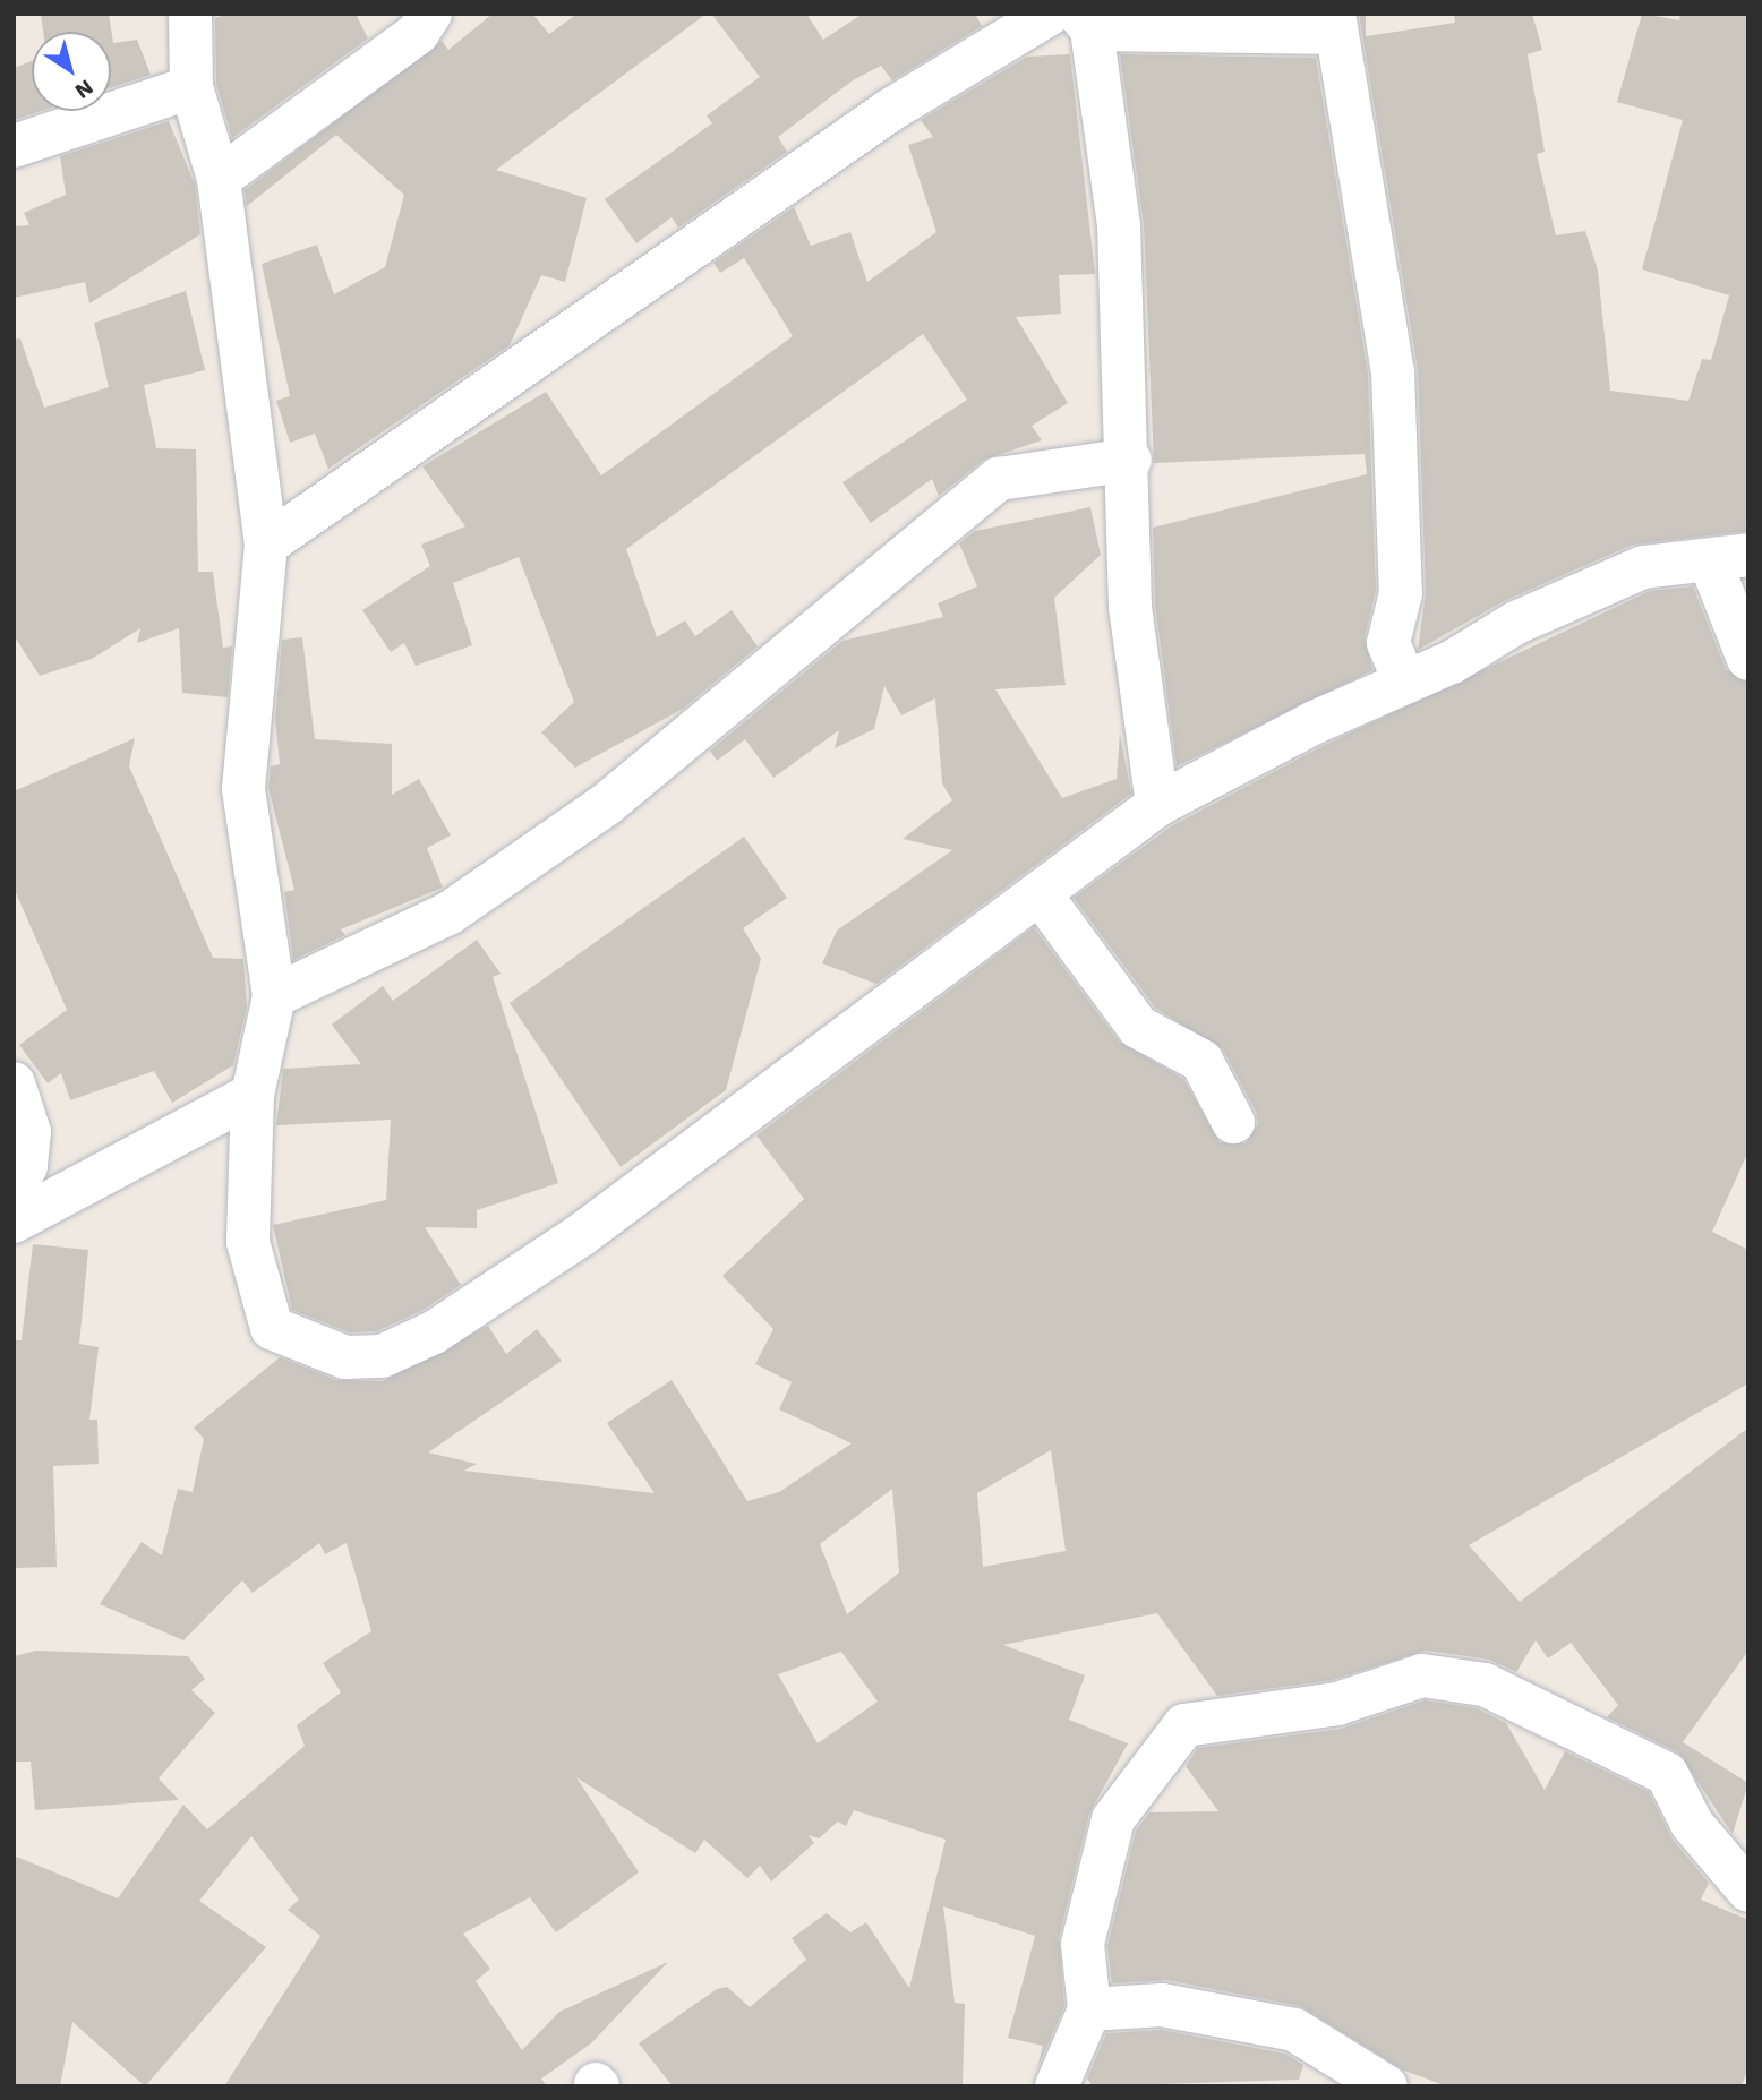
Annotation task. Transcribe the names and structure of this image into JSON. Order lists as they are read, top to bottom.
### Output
{
  "north": "bottom right"
}
